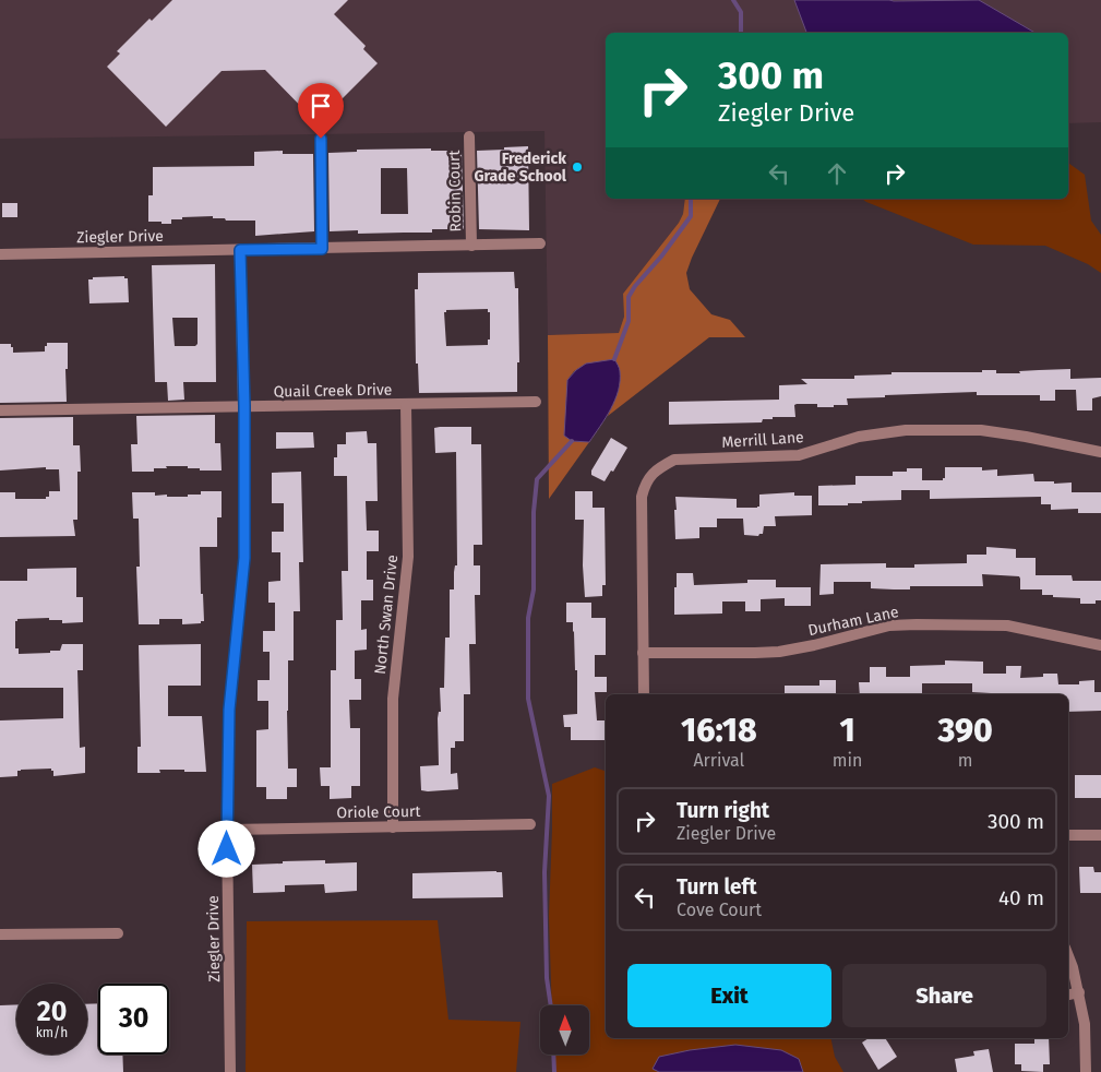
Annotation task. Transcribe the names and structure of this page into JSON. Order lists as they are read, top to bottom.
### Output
{
  "streets": {
    "street": [
      "Robin Court",
      "Ziegler Drive",
      "Quail Creek Drive",
      "Merrill Lane",
      "North Swan Drive",
      "Durham Lane",
      "Oriole Court"
    ]
  },
  "crossings": [
    ["Robin Court", "Ziegler Drive"],
    ["Ziegler Drive", "Quail Creek Drive"],
    ["Ziegler Drive", "Oriole Court"],
    ["Quail Creek Drive", "North Swan Drive"],
    ["Merrill Lane", "Durham Lane"],
    ["North Swan Drive", "Oriole Court"]
  ],
  "places": ["Frederick Grade School"],
  "north": "top",
  "page": {
    "turn": ["300 m", "Ziegler Drive"],
    "eta": [
      "16:18",
      "Arrival",
      "1",
      "min",
      "390",
      "m"
    ],
    "list": [
      {
        "name": "Turn right",
        "note": "Ziegler Drive",
        "value": "300 m"
      },
      {
        "name": "Turn left",
        "note": "Cove Court",
        "value": "40 m"
      }
    ],
    "buttons": ["Exit", "Share"],
    "speed": "20 km/h",
    "limit": "30"
  }
}
